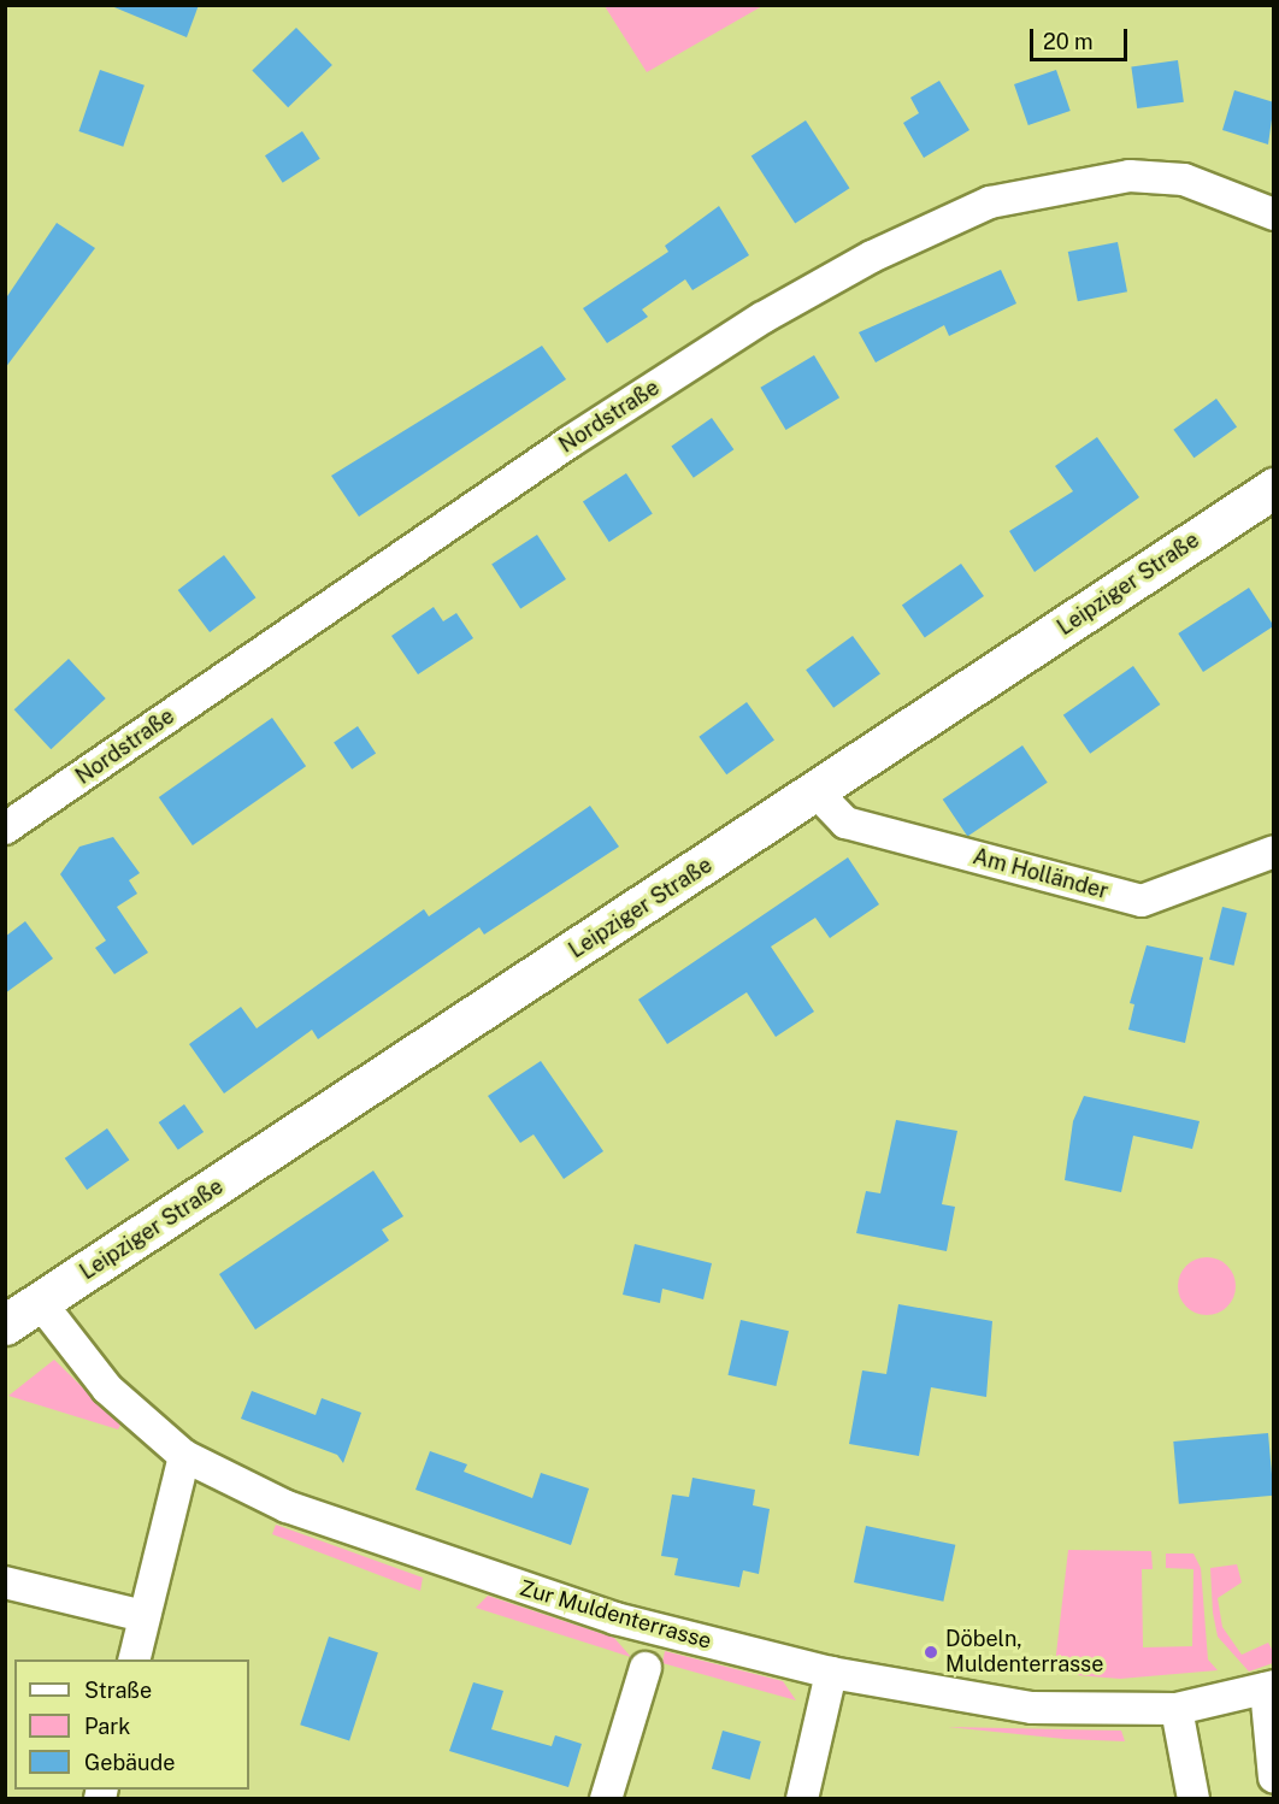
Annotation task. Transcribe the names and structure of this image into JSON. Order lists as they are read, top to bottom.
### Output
{
  "streets": {
    "main road": ["Leipziger Straße"],
    "street": ["Nordstraße", "Am Holländer", "Zur Muldenterrasse"]
  },
  "crossings": [
    ["Leipziger Straße", "Am Holländer"],
    ["Leipziger Straße", "Zur Muldenterrasse"]
  ],
  "places": ["Döbeln, Muldenterrasse"],
  "legend": ["Straße", "Park", "Gebäude"],
  "scale_bar": "20 m"
}
